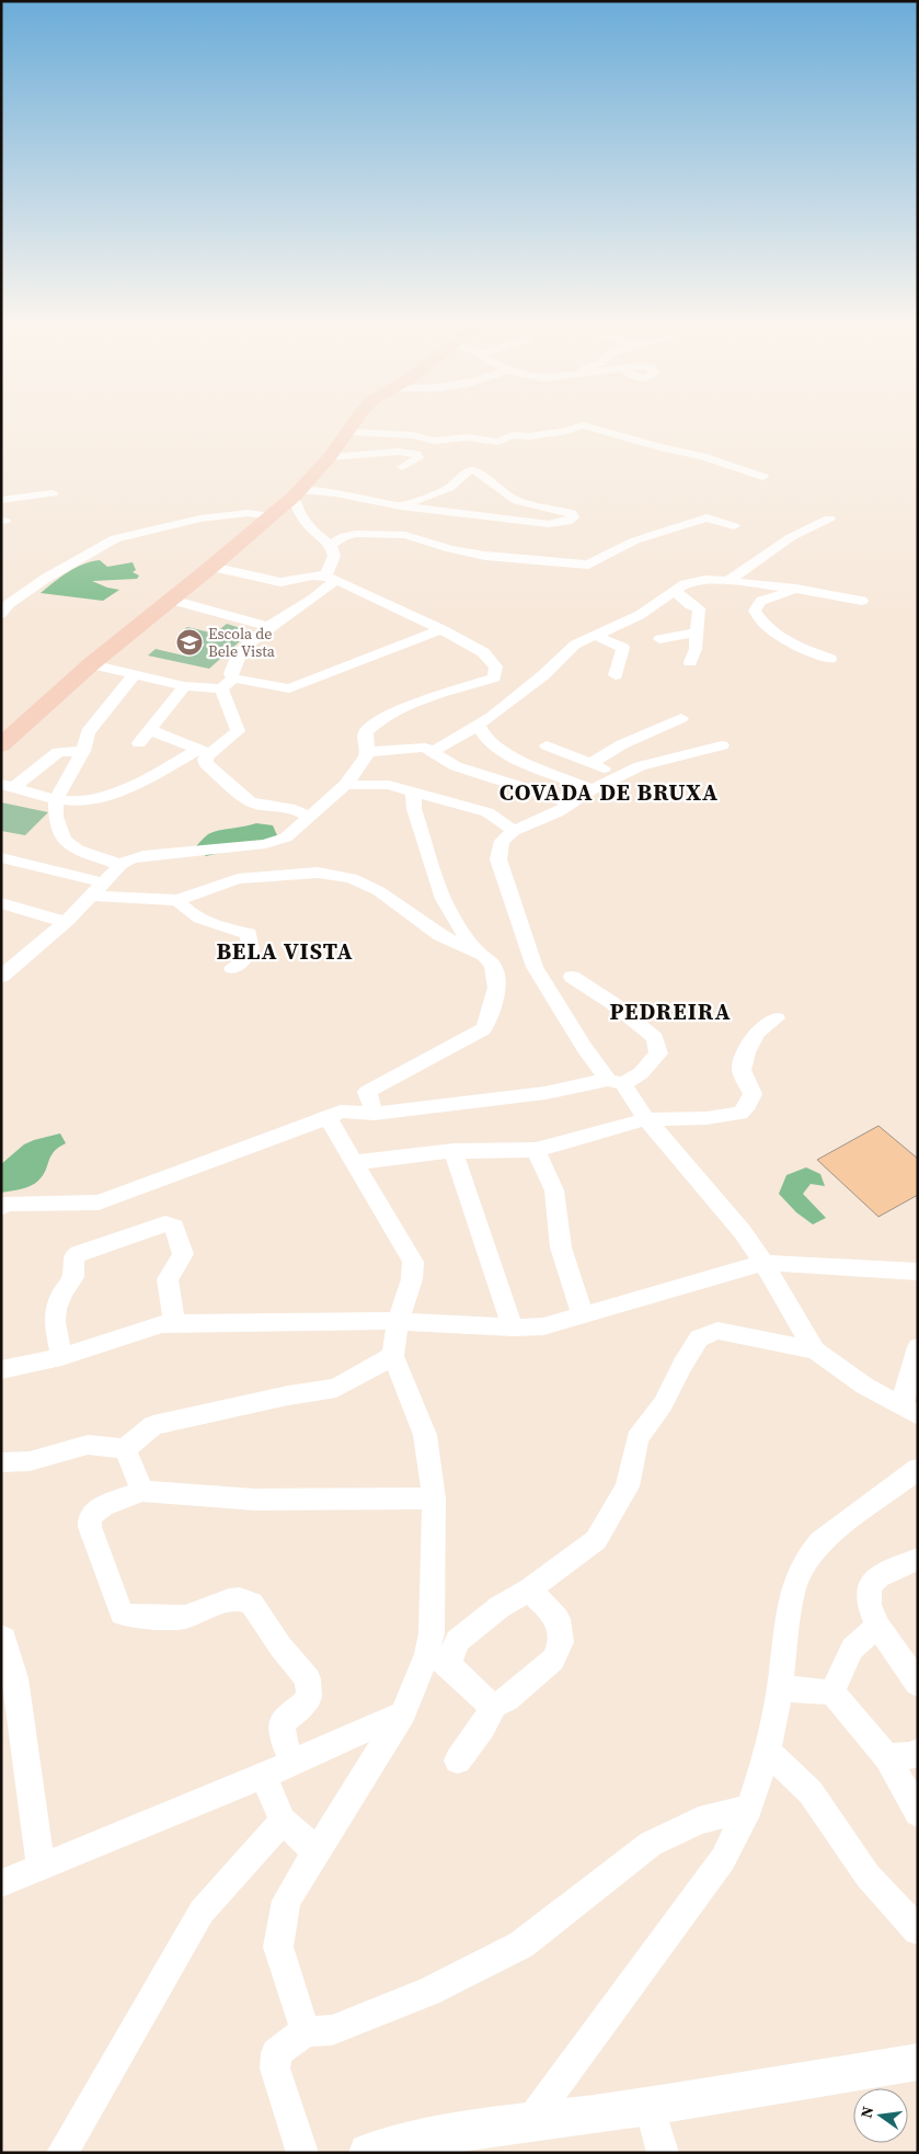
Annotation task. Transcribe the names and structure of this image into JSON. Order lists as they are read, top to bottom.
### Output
{
  "districts": ["COVADA DE BRUXA", "BELA VISTA", "PEDREIRA"],
  "places": {
    "school or university": ["Escola de Bele Vista"]
  },
  "north": "left"
}
